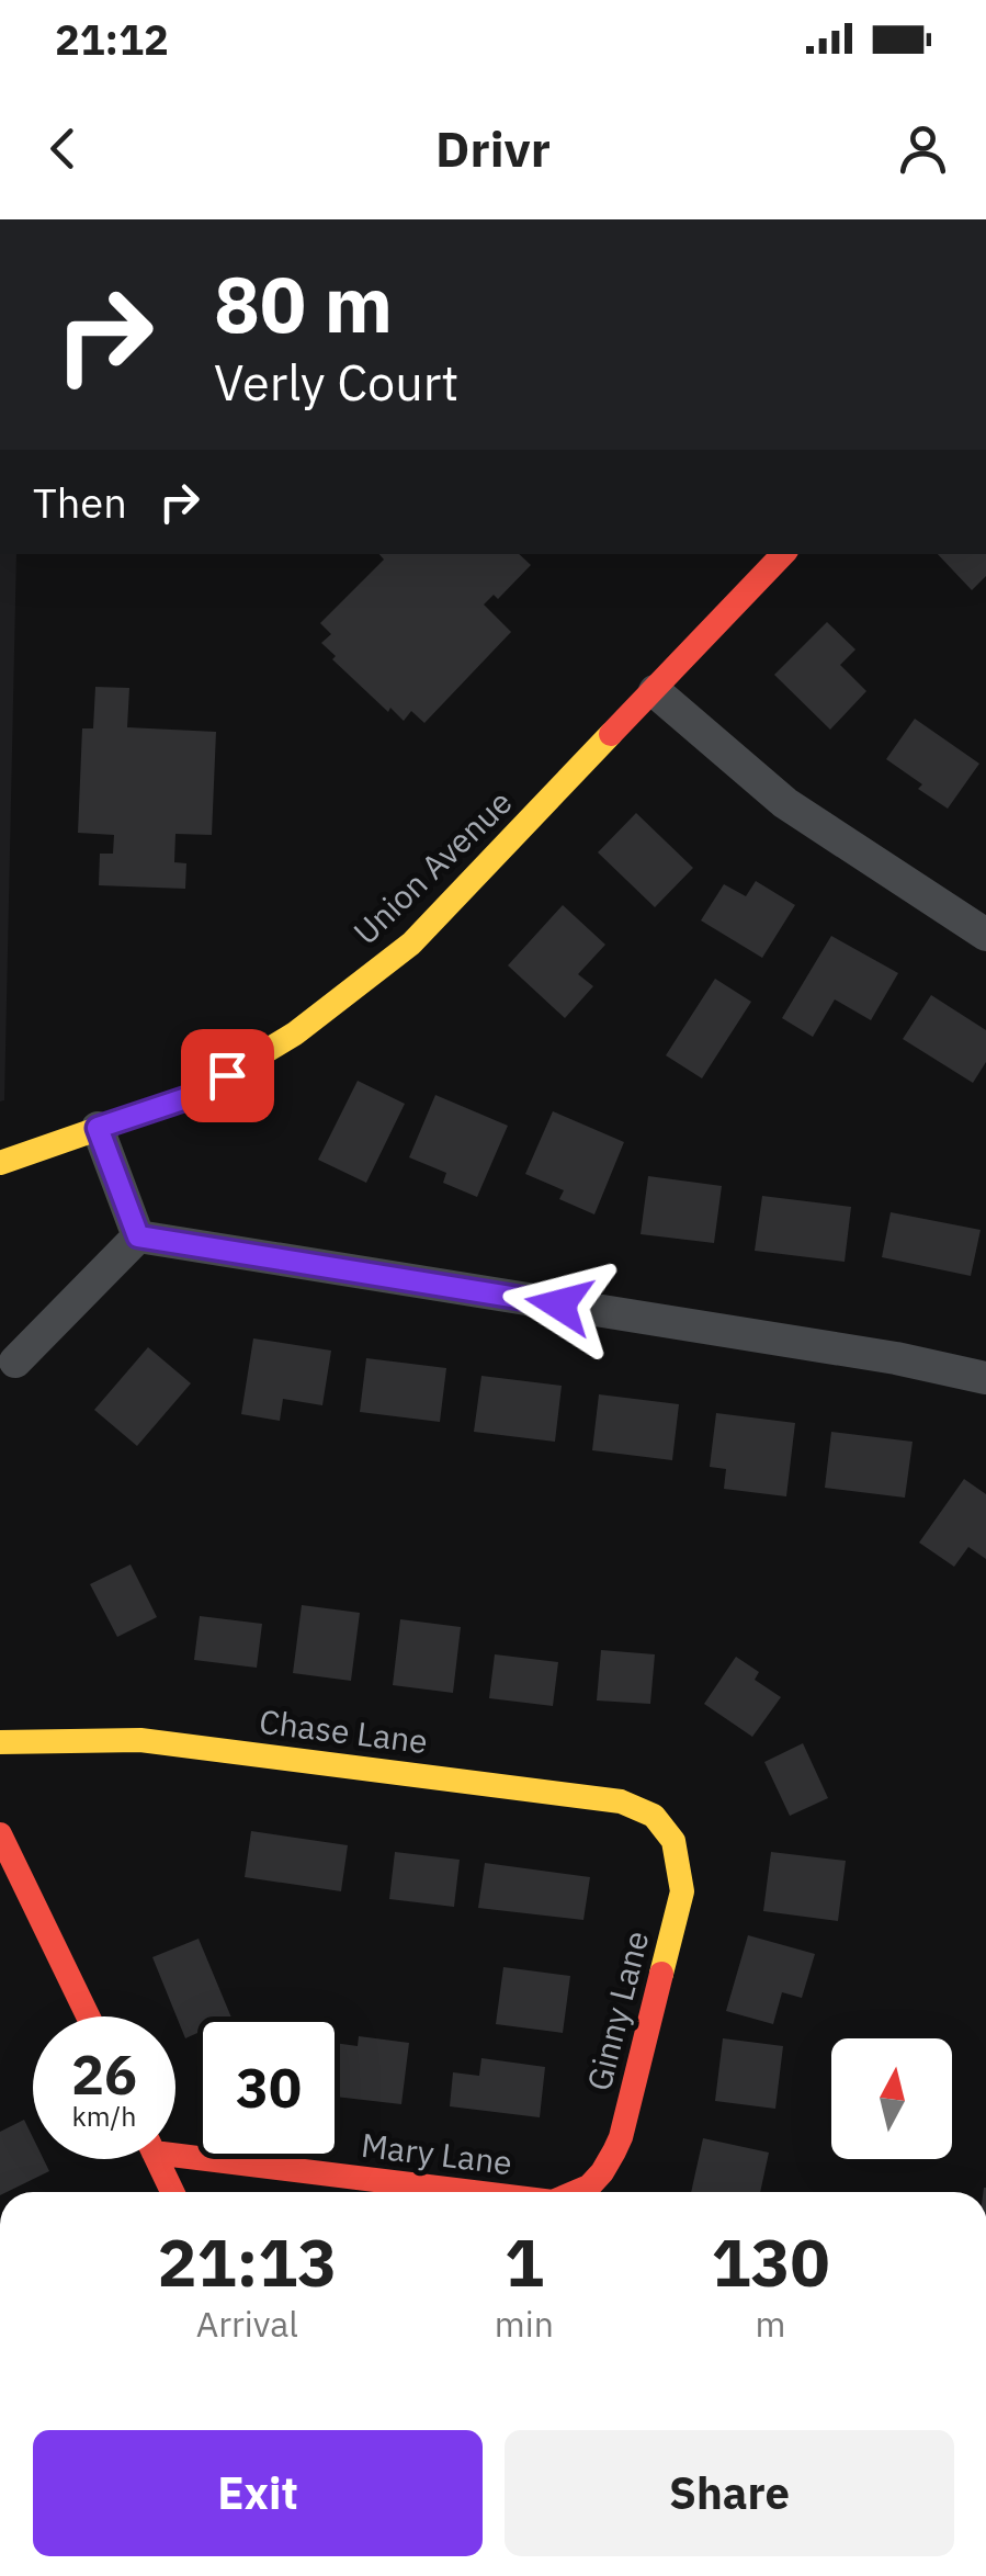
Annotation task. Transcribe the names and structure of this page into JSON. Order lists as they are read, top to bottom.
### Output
{
  "streets": {
    "street": [
      "Union Avenue",
      "Chase Lane",
      "Ginny Lane",
      "Mary Lane"
    ]
  },
  "crossings": [
    ["Chase Lane", "Ginny Lane"]
  ],
  "north": "top",
  "page": {
    "status": "21:12",
    "header": "Drivr",
    "turn": ["80 m", "Verly Court"],
    "then": "Then",
    "speed": "26 km/h",
    "limit": "30",
    "eta": [
      "21:13",
      "Arrival",
      "1",
      "min",
      "130",
      "m"
    ],
    "buttons": ["Exit", "Share"]
  }
}
